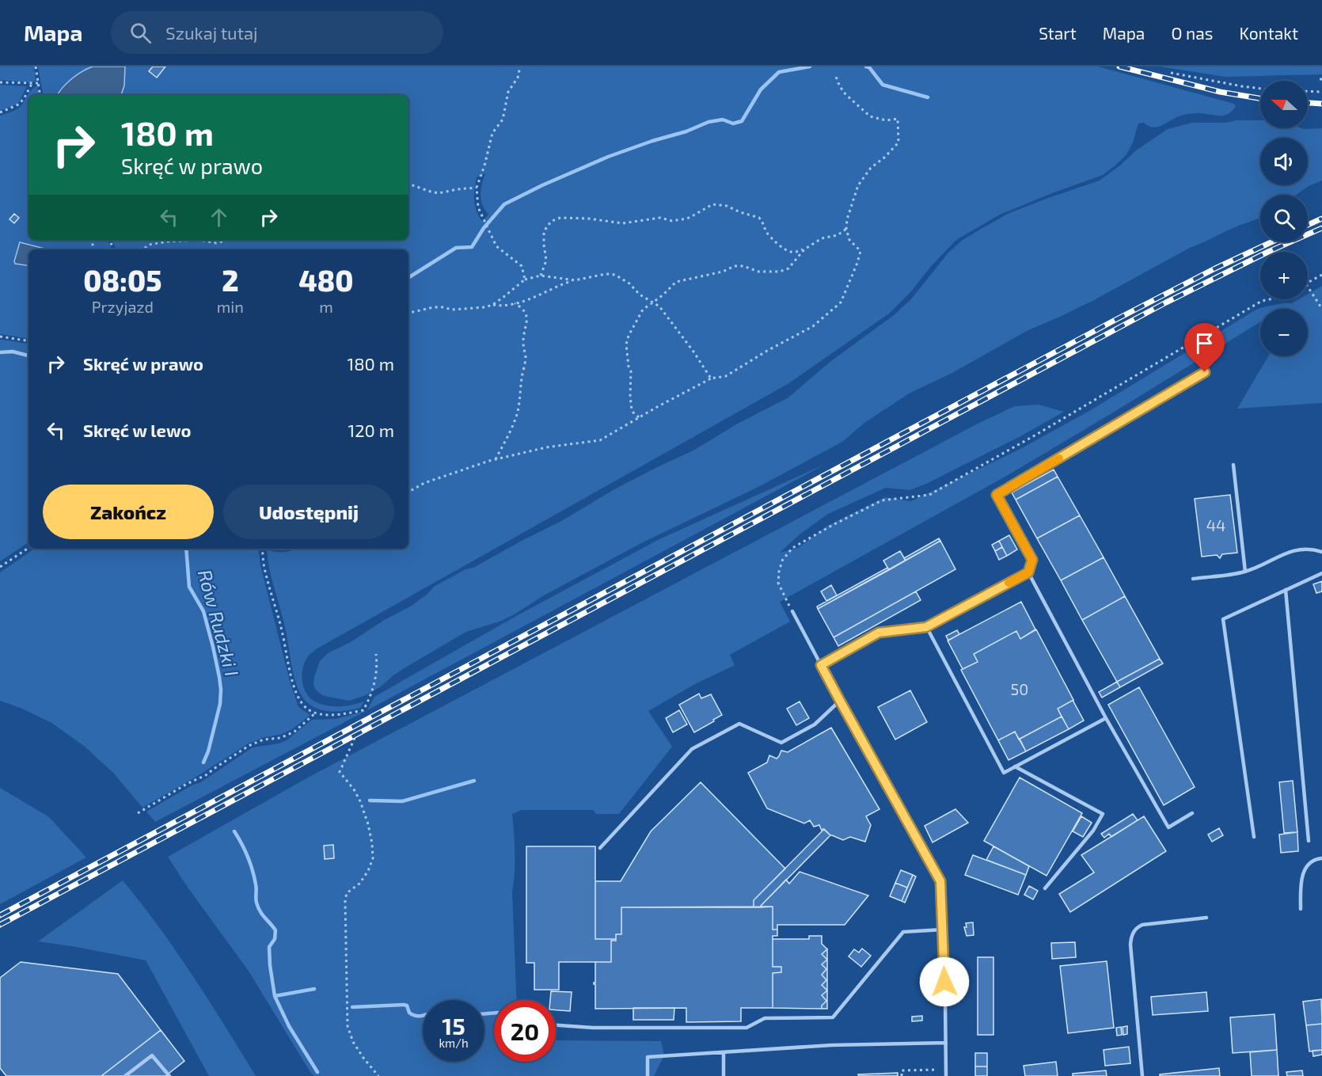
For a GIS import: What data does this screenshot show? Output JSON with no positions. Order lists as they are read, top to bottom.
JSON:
{
  "water": ["Rów Rudzki I"],
  "house_numbers": ["44", "50"],
  "north": "left",
  "page": {
    "header": "Mapa",
    "search": "Szukaj tutaj",
    "nav": [
      "Start",
      "Mapa",
      "O nas",
      "Kontakt"
    ],
    "map_buttons": ["+", "−"],
    "turn": ["180 m", "Skręć w prawo"],
    "eta": [
      "08:05",
      "Przyjazd",
      "2",
      "min",
      "480",
      "m"
    ],
    "list": [
      {
        "name": "Skręć w prawo",
        "value": "180 m"
      },
      {
        "name": "Skręć w lewo",
        "value": "120 m"
      }
    ],
    "buttons": ["Zakończ", "Udostępnij"],
    "speed": "15 km/h",
    "limit": "20"
  }
}
